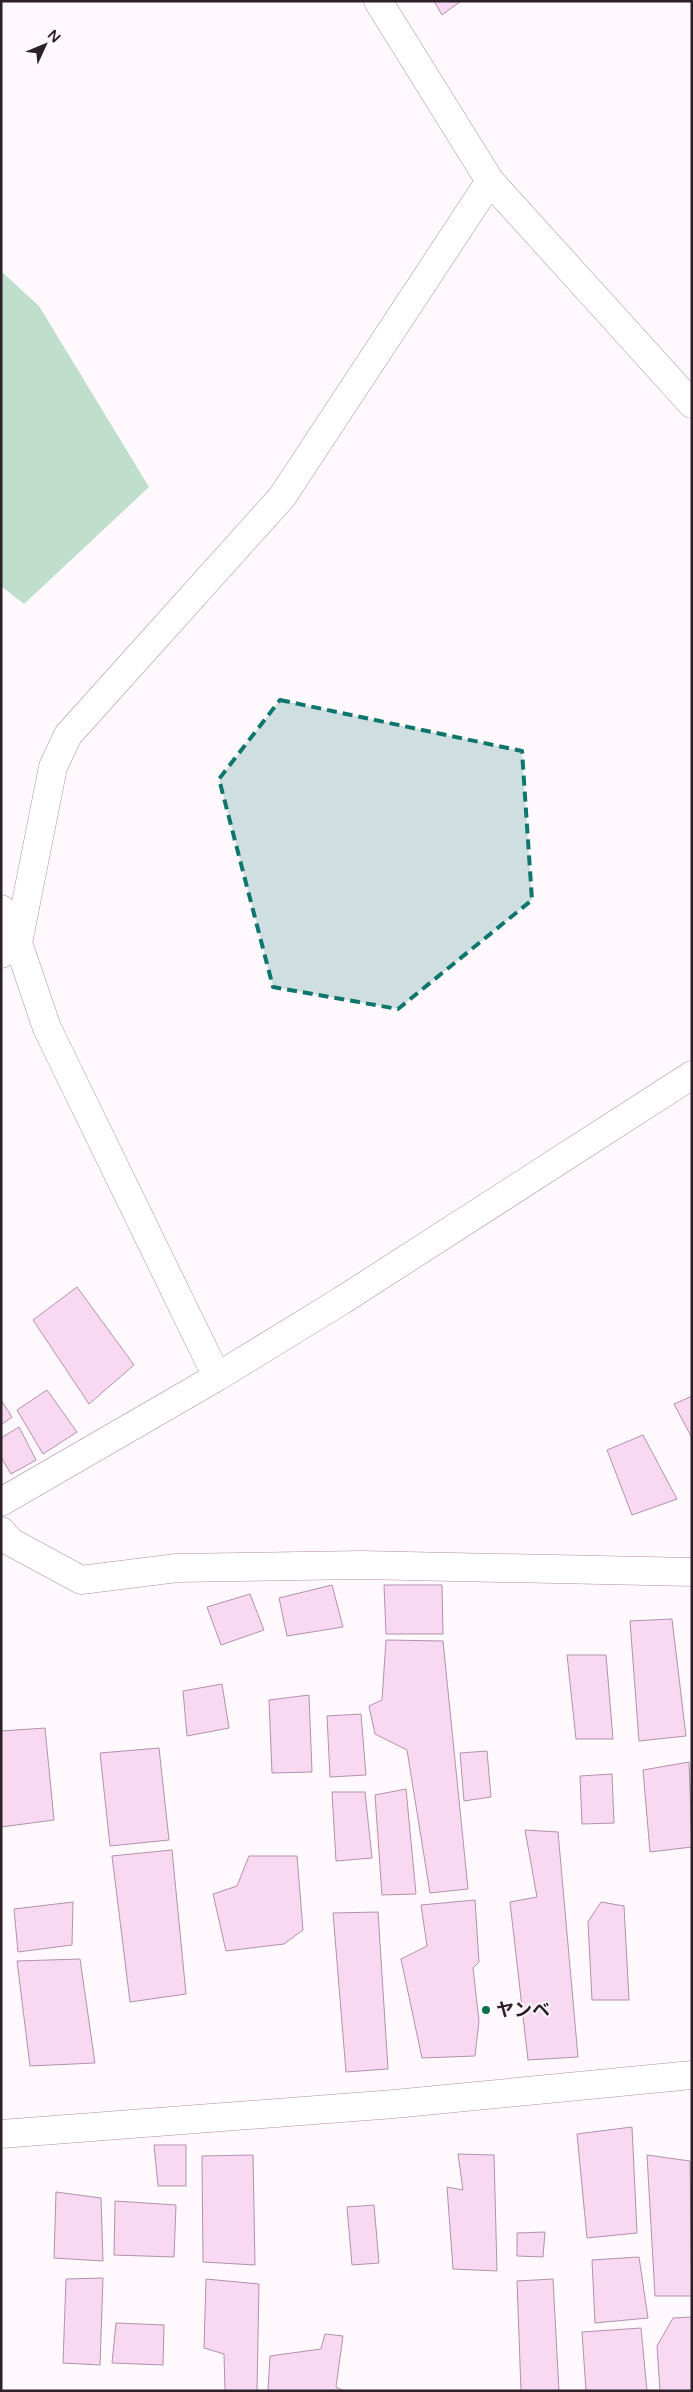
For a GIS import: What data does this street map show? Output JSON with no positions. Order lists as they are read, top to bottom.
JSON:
{
  "places": ["ヤンベ"],
  "north": "top right"
}
